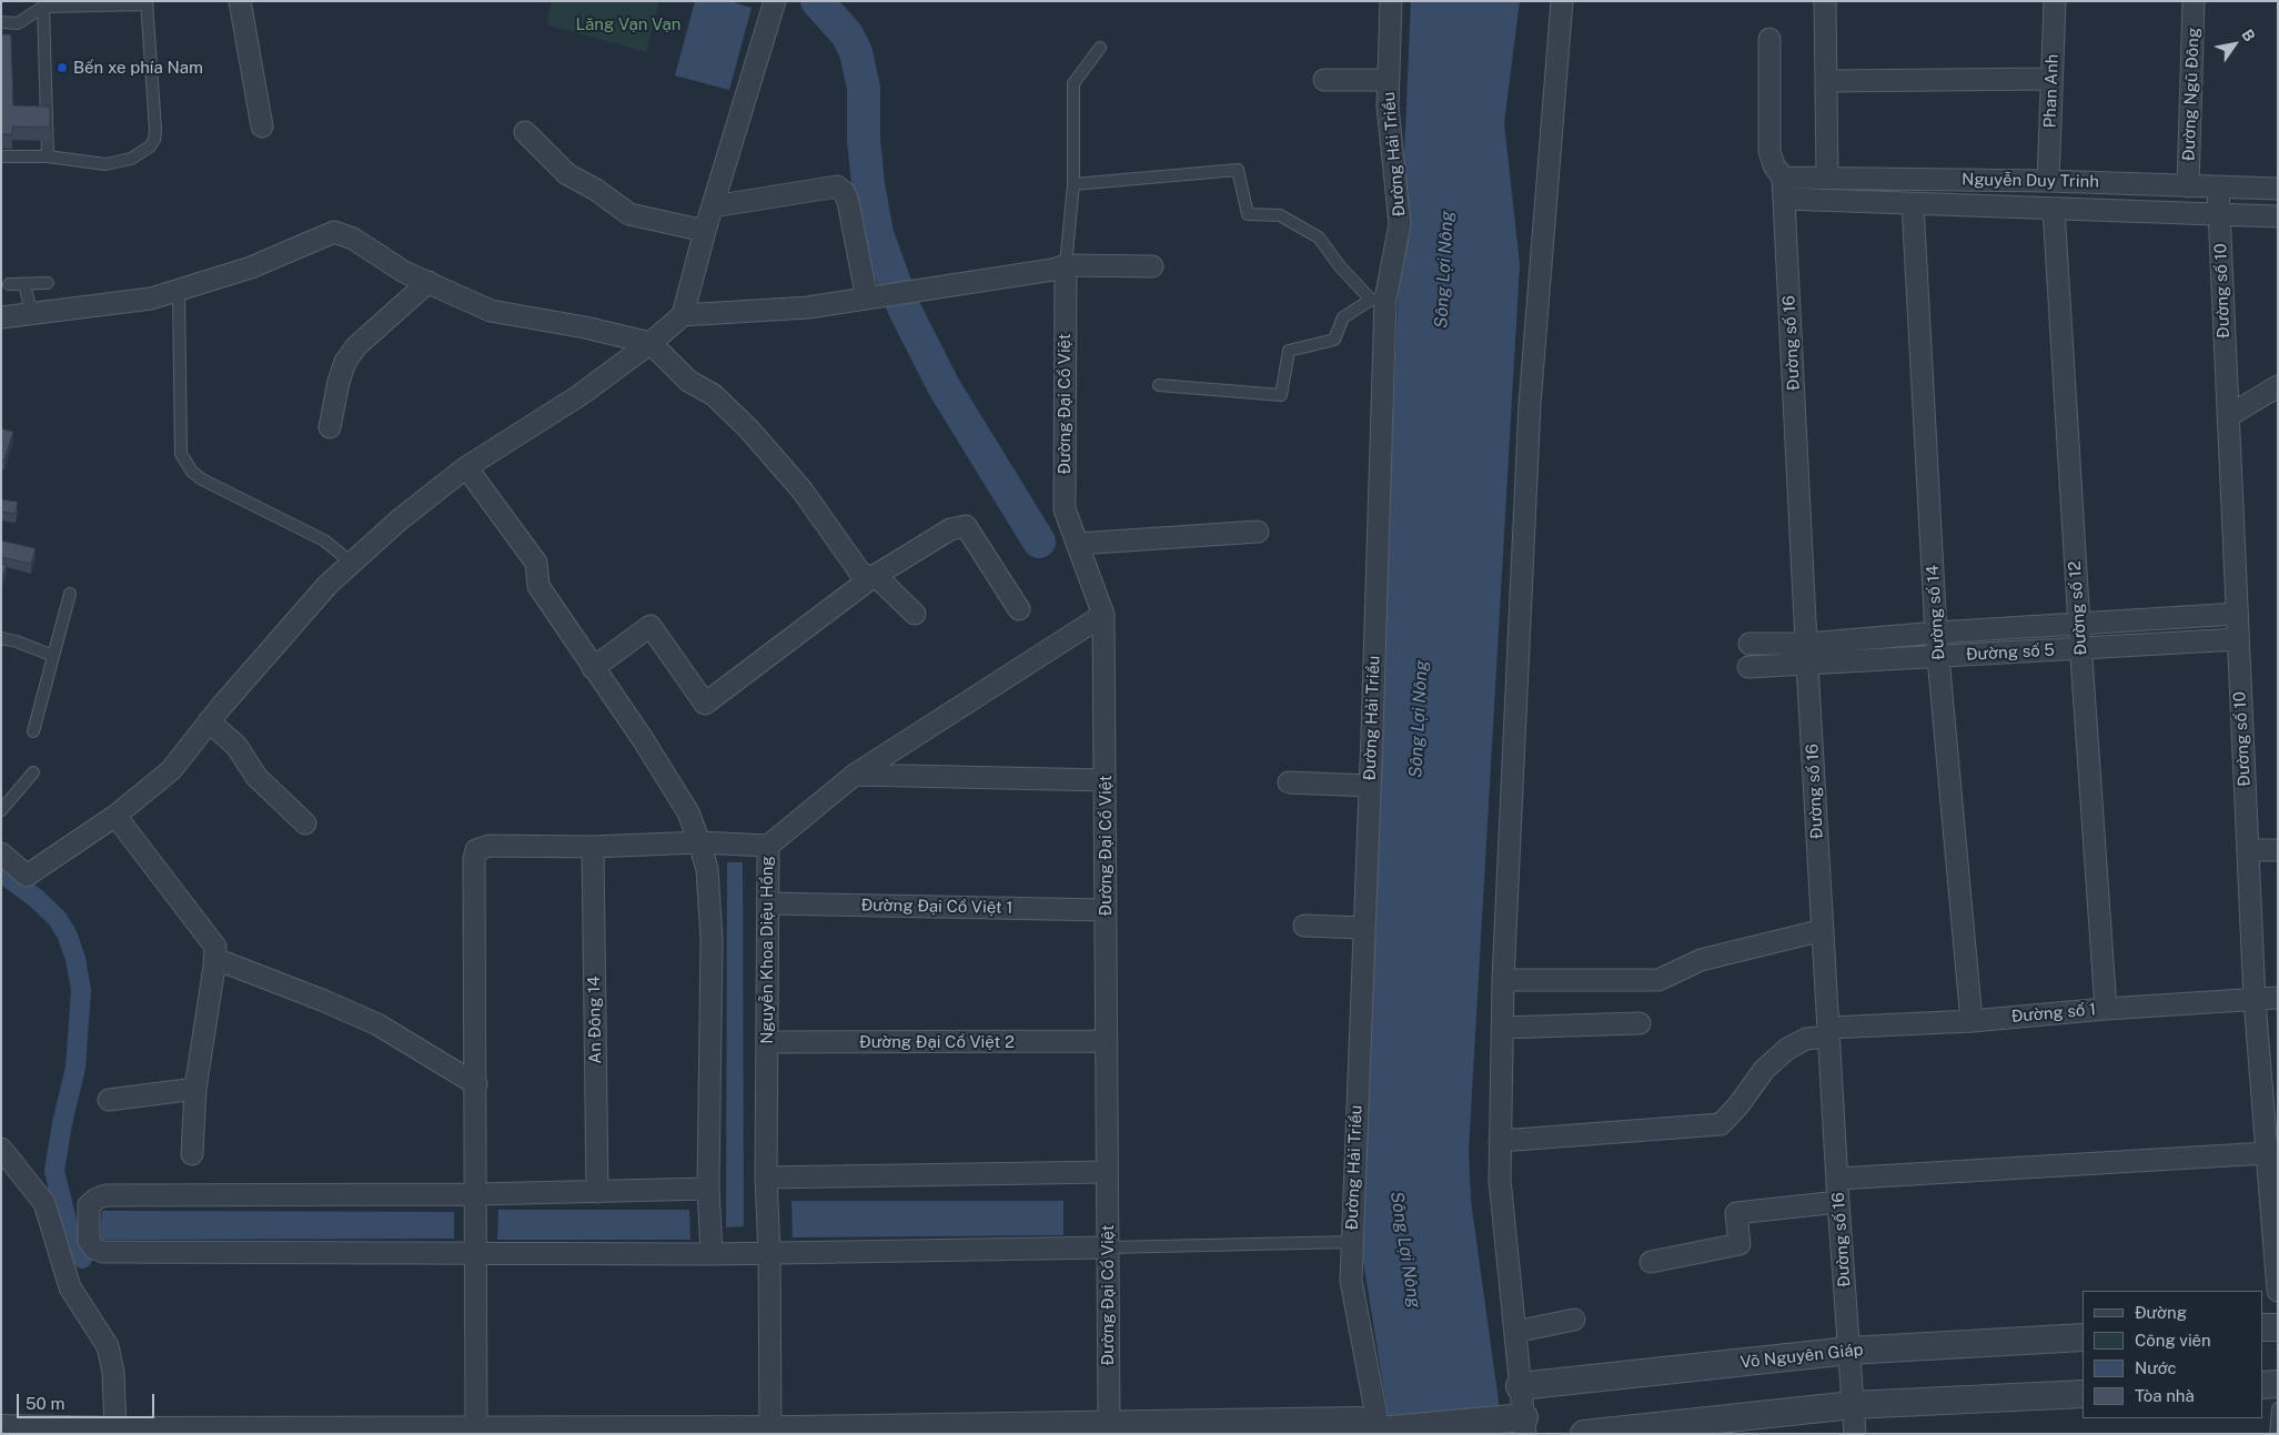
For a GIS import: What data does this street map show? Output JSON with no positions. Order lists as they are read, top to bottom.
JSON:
{
  "streets": {
    "street": [
      "Phan Anh",
      "Đường Ngũ Đông",
      "Đường Hải Triều",
      "Nguyễn Duy Trinh",
      "Đường số 10",
      "Đường số 16",
      "Đường Đại Cồ Việt",
      "Đường số 12",
      "Đường số 14",
      "Đường số 5",
      "Đường Đại Cồ Việt 1",
      "Nguyễn Khoa Diệu Hồng",
      "Đường số 1",
      "An Đông 14",
      "Đường Đại Cồ Việt 2",
      "Võ Nguyên Giáp"
    ]
  },
  "crossings": [
    ["Phan Anh", "Nguyễn Duy Trinh"],
    ["Đường Ngũ Đông", "Nguyễn Duy Trinh"],
    ["Nguyễn Duy Trinh", "Đường số 10"],
    ["Nguyễn Duy Trinh", "Đường số 16"],
    ["Nguyễn Duy Trinh", "Đường số 12"],
    ["Nguyễn Duy Trinh", "Đường số 14"],
    ["Đường số 10", "Đường số 5"],
    ["Đường số 10", "Đường số 1"],
    ["Đường số 16", "Đường số 5"],
    ["Đường số 16", "Đường số 1"],
    ["Đường số 16", "Võ Nguyên Giáp"],
    ["Đường Đại Cồ Việt", "Đường Đại Cồ Việt 1"],
    ["Đường Đại Cồ Việt", "Nguyễn Khoa Diệu Hồng"],
    ["Đường Đại Cồ Việt", "Đường Đại Cồ Việt 2"],
    ["Đường số 12", "Đường số 5"],
    ["Đường số 12", "Đường số 1"],
    ["Đường số 14", "Đường số 5"],
    ["Đường số 14", "Đường số 1"],
    ["Đường Đại Cồ Việt 1", "Nguyễn Khoa Diệu Hồng"],
    ["Nguyễn Khoa Diệu Hồng", "Đường Đại Cồ Việt 2"]
  ],
  "water": ["Sông Lợi Nông"],
  "parks": ["Lăng Vạn Vạn"],
  "places": ["Bến xe phía Nam"],
  "legend": [
    "Đường",
    "Công viên",
    "Nước",
    "Tòa nhà"
  ],
  "scale_bar": "50 m",
  "north": "top right"
}
